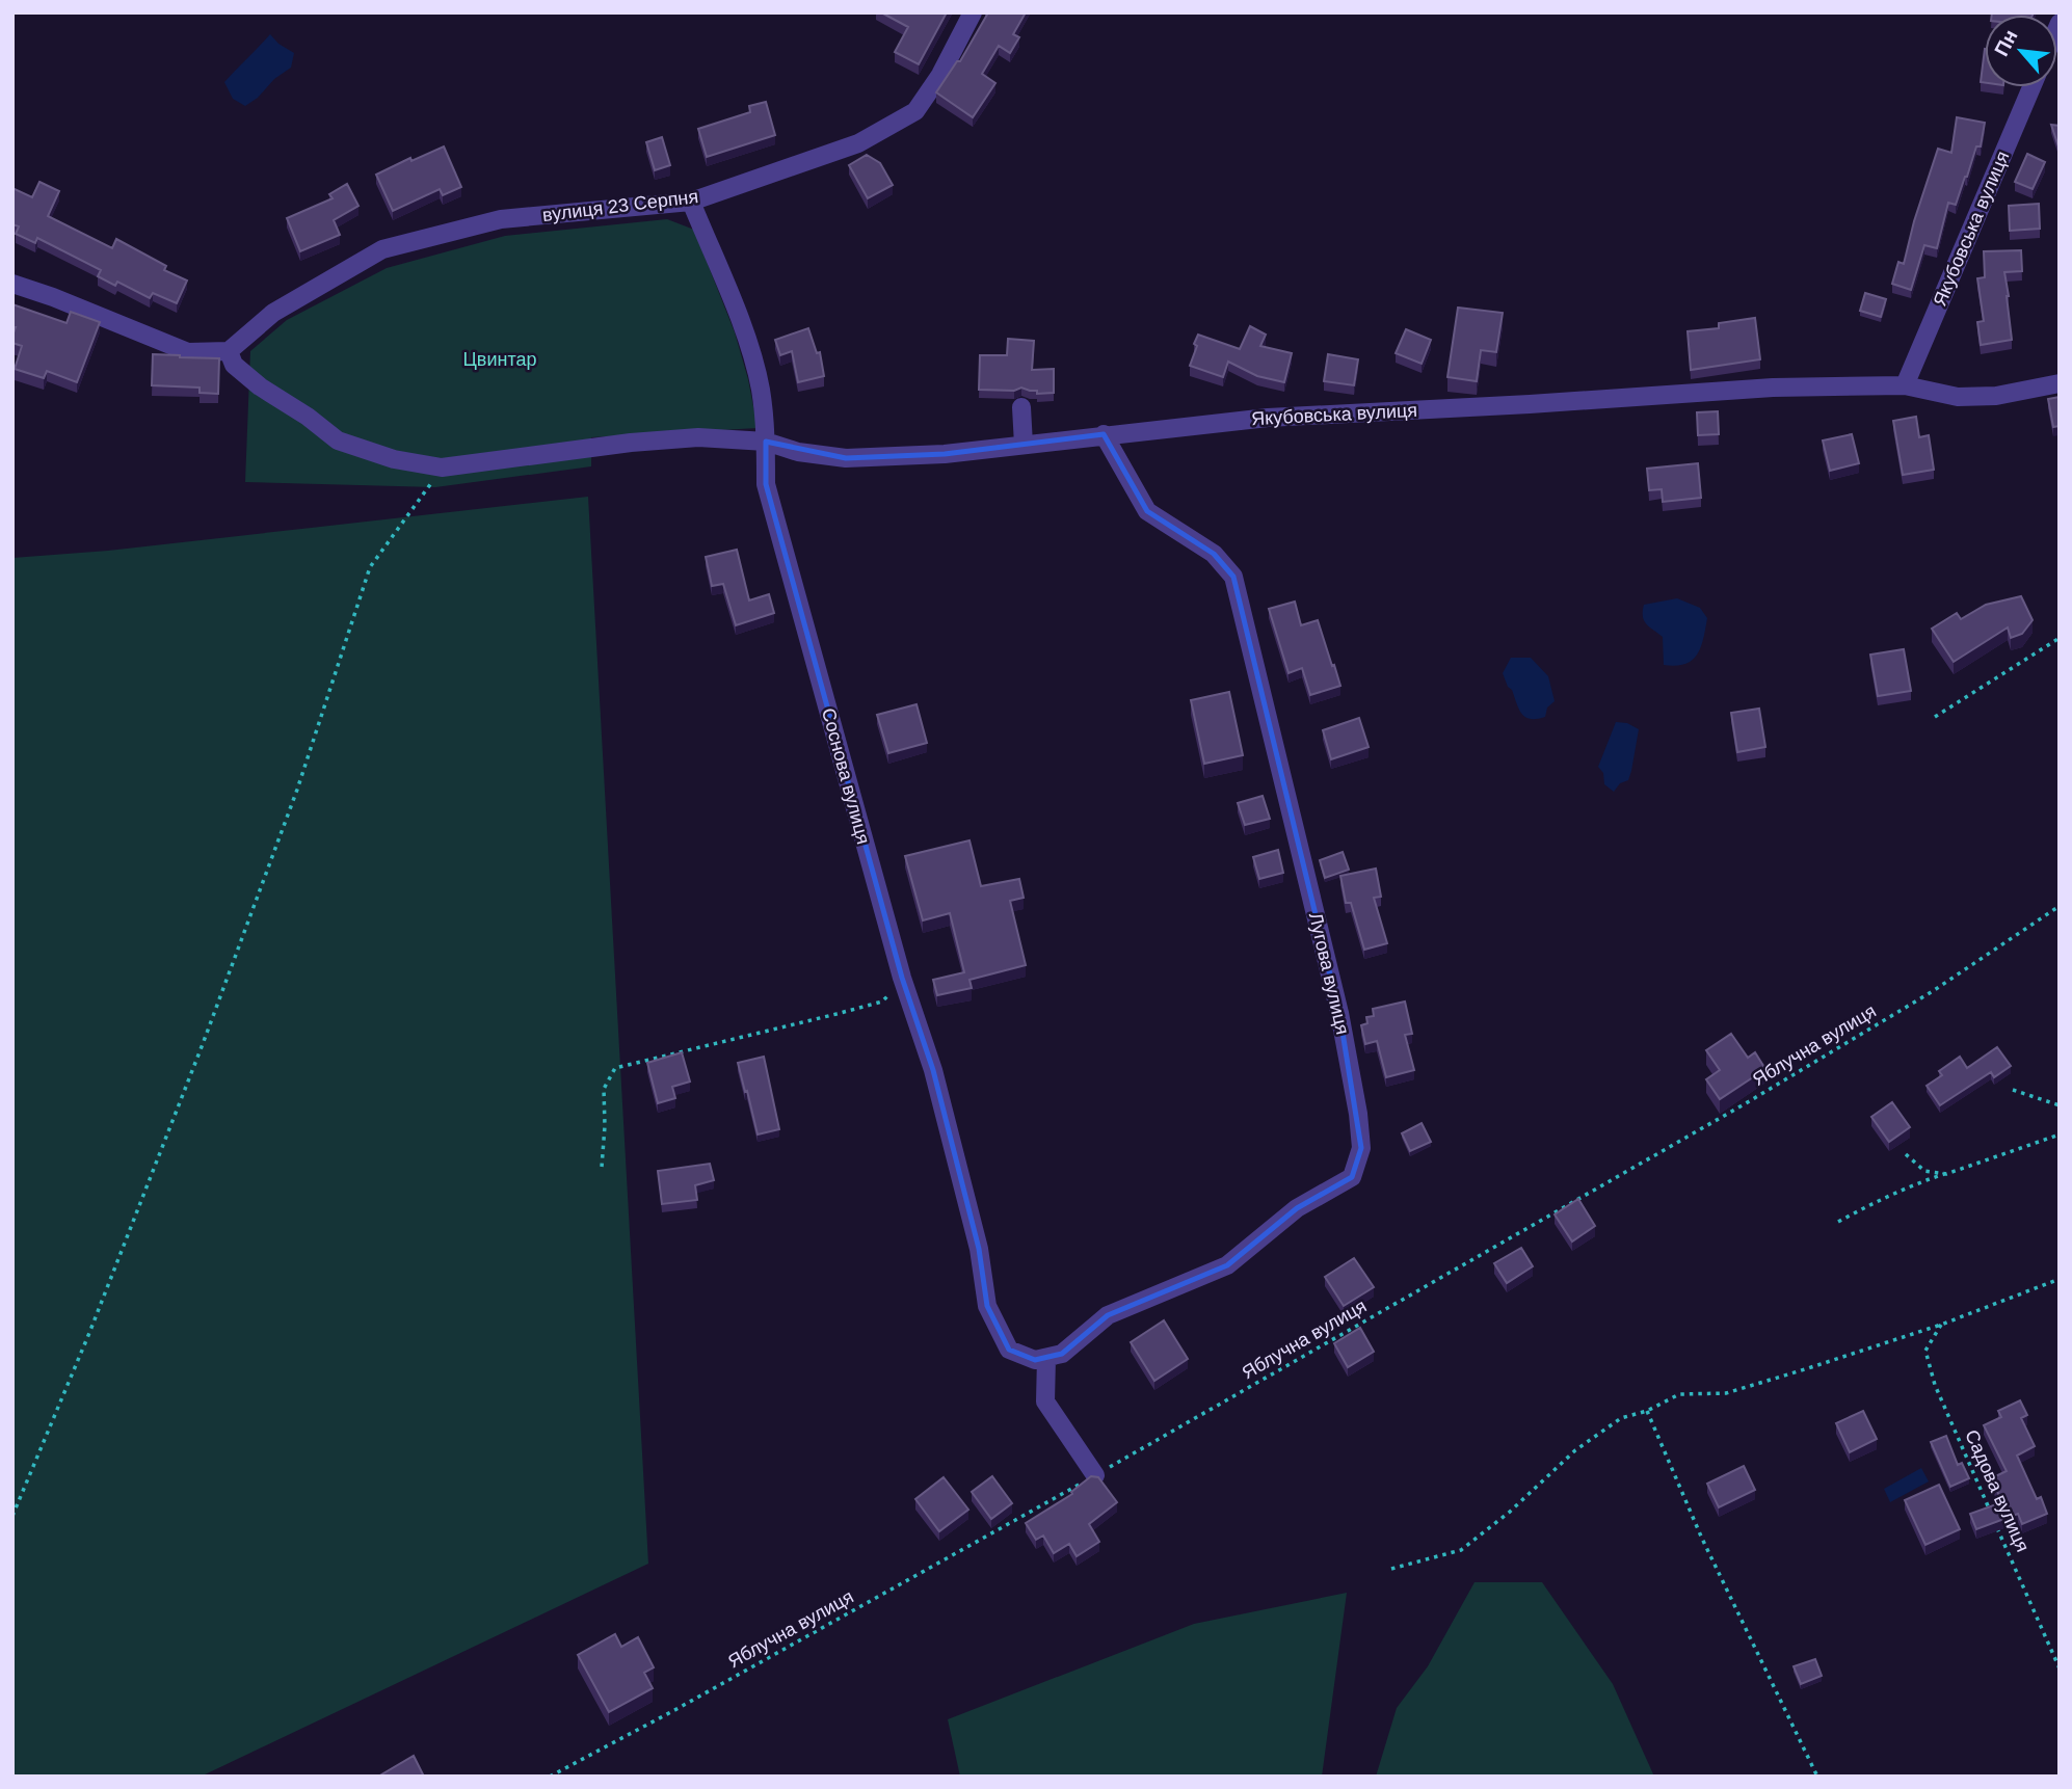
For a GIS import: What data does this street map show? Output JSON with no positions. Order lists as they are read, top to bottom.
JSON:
{
  "streets": {
    "street": [
      "вулиця 23 Серпня",
      "Якубовська вулиця",
      "Соснова вулиця",
      "Лугова вулиця"
    ],
    "path": ["Яблучна вулиця", "Садова вулиця"]
  },
  "crossings": [
    ["вулиця 23 Серпня", "Якубовська вулиця"],
    ["вулиця 23 Серпня", "Соснова вулиця"],
    ["Якубовська вулиця", "Соснова вулиця"],
    ["Якубовська вулиця", "Лугова вулиця"],
    ["Соснова вулиця", "Лугова вулиця"]
  ],
  "parks": ["Цвинтар"],
  "north": "top left"
}
